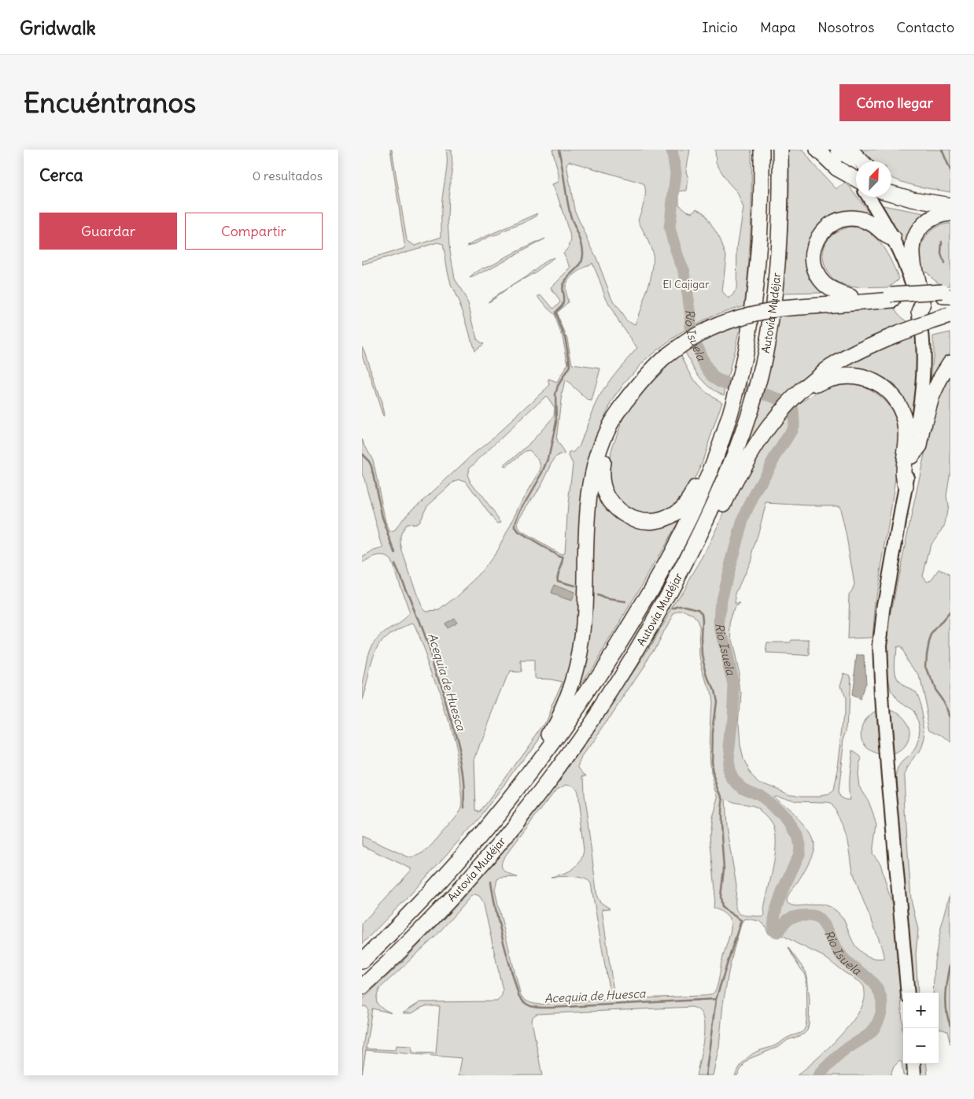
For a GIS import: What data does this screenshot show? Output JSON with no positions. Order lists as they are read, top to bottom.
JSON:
{
  "streets": {
    "highway": ["Autovía Mudéjar"]
  },
  "water": ["Río Isuela", "Acequia de Huesca"],
  "parks": ["El Cajigar"],
  "north": "top right",
  "page": {
    "header": "Gridwalk",
    "nav": [
      "Inicio",
      "Mapa",
      "Nosotros",
      "Contacto"
    ],
    "buttons": [
      "Cómo llegar",
      ["Guardar", "Compartir"]
    ],
    "title": "Encuéntranos",
    "heading": ["Cerca", "0 resultados"],
    "map_buttons": ["+", "−"]
  }
}
